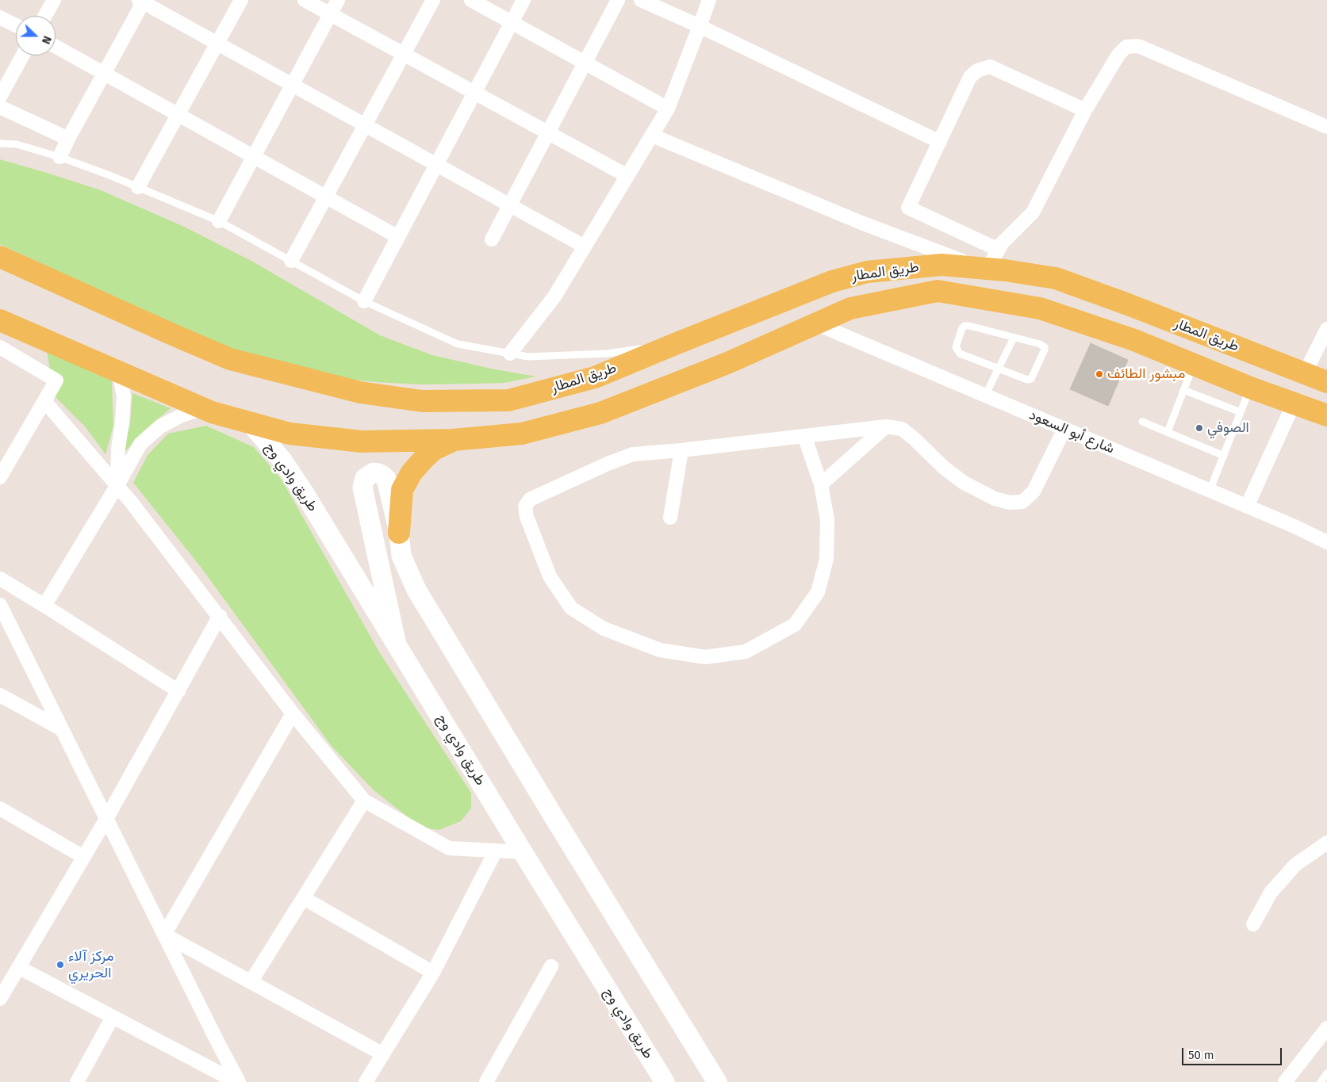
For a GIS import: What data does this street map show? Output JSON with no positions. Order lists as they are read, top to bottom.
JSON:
{
  "streets": {
    "main road": ["طريق المطار", "طريق وادي وج"],
    "street": ["شارع أبو السعود"]
  },
  "crossings": [
    ["طريق المطار", "شارع أبو السعود"],
    ["طريق المطار", "طريق وادي وج"]
  ],
  "places": ["مبشور الطائف", "الصوفي", "مركز آلاء الحريري"],
  "scale_bar": "50 m",
  "north": "right"
}
